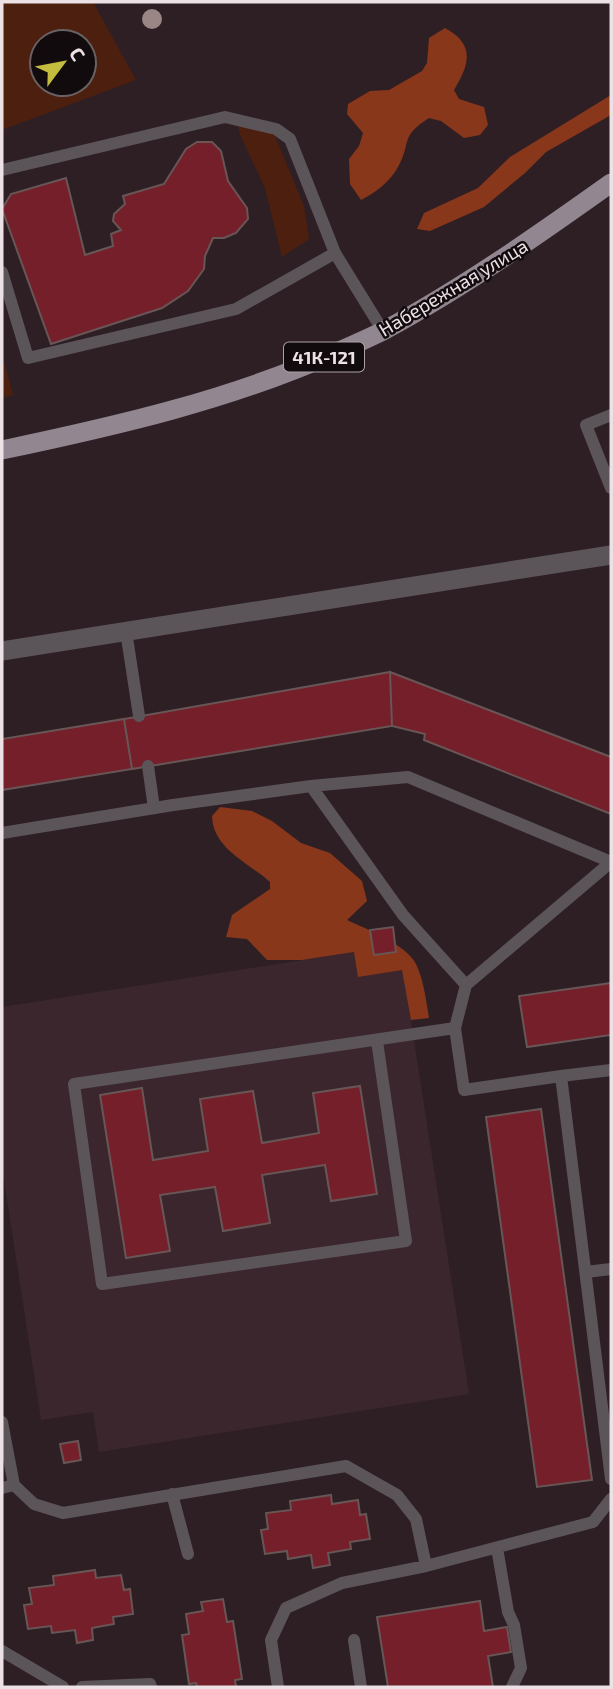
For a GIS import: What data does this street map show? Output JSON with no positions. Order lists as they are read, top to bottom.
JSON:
{
  "streets": {
    "main road": ["Набережная улица", "41К-121"]
  },
  "north": "top right"
}
